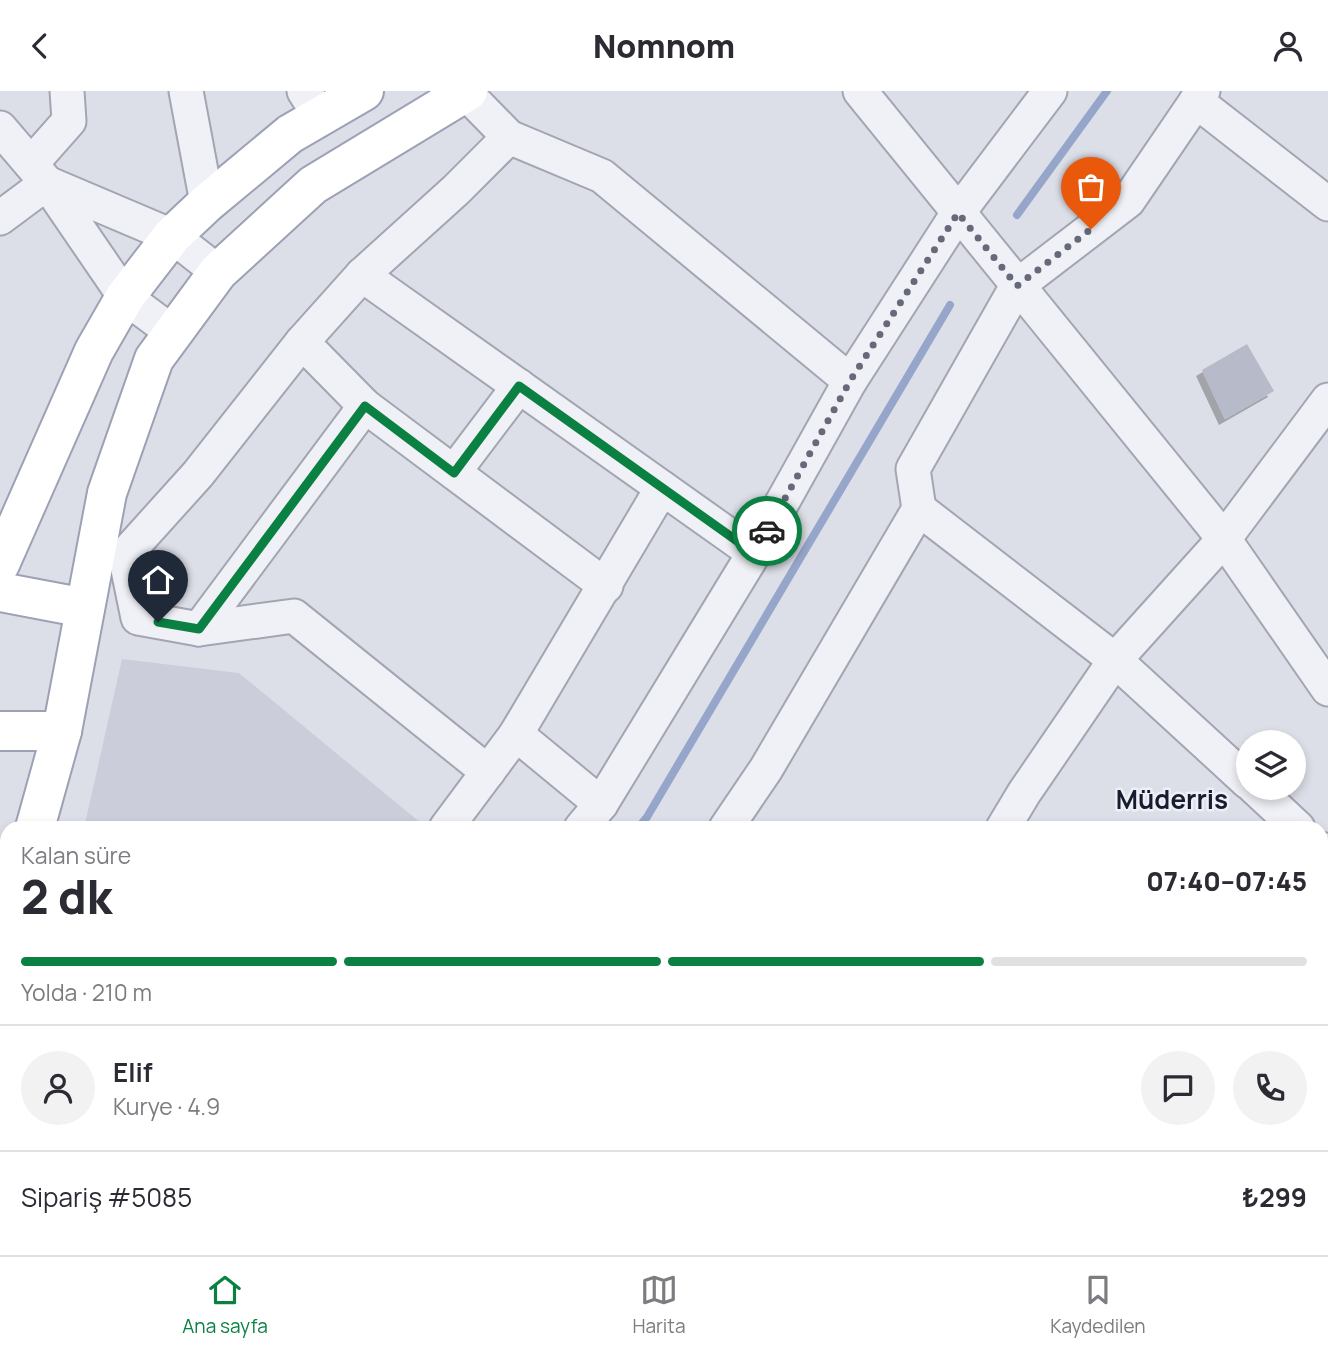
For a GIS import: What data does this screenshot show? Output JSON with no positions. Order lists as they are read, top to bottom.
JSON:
{
  "districts": ["Müderris"],
  "page": {
    "header": "Nomnom",
    "heading": ["2 dk", "Kalan süre", "07:40–07:45"],
    "panel": [
      "Elif",
      "Kurye · 4.9",
      "Sipariş #5085",
      "₺299"
    ],
    "bar": "Yolda · 210 m",
    "tabs": ["Ana sayfa", "Harita", "Kaydedilen"]
  }
}
